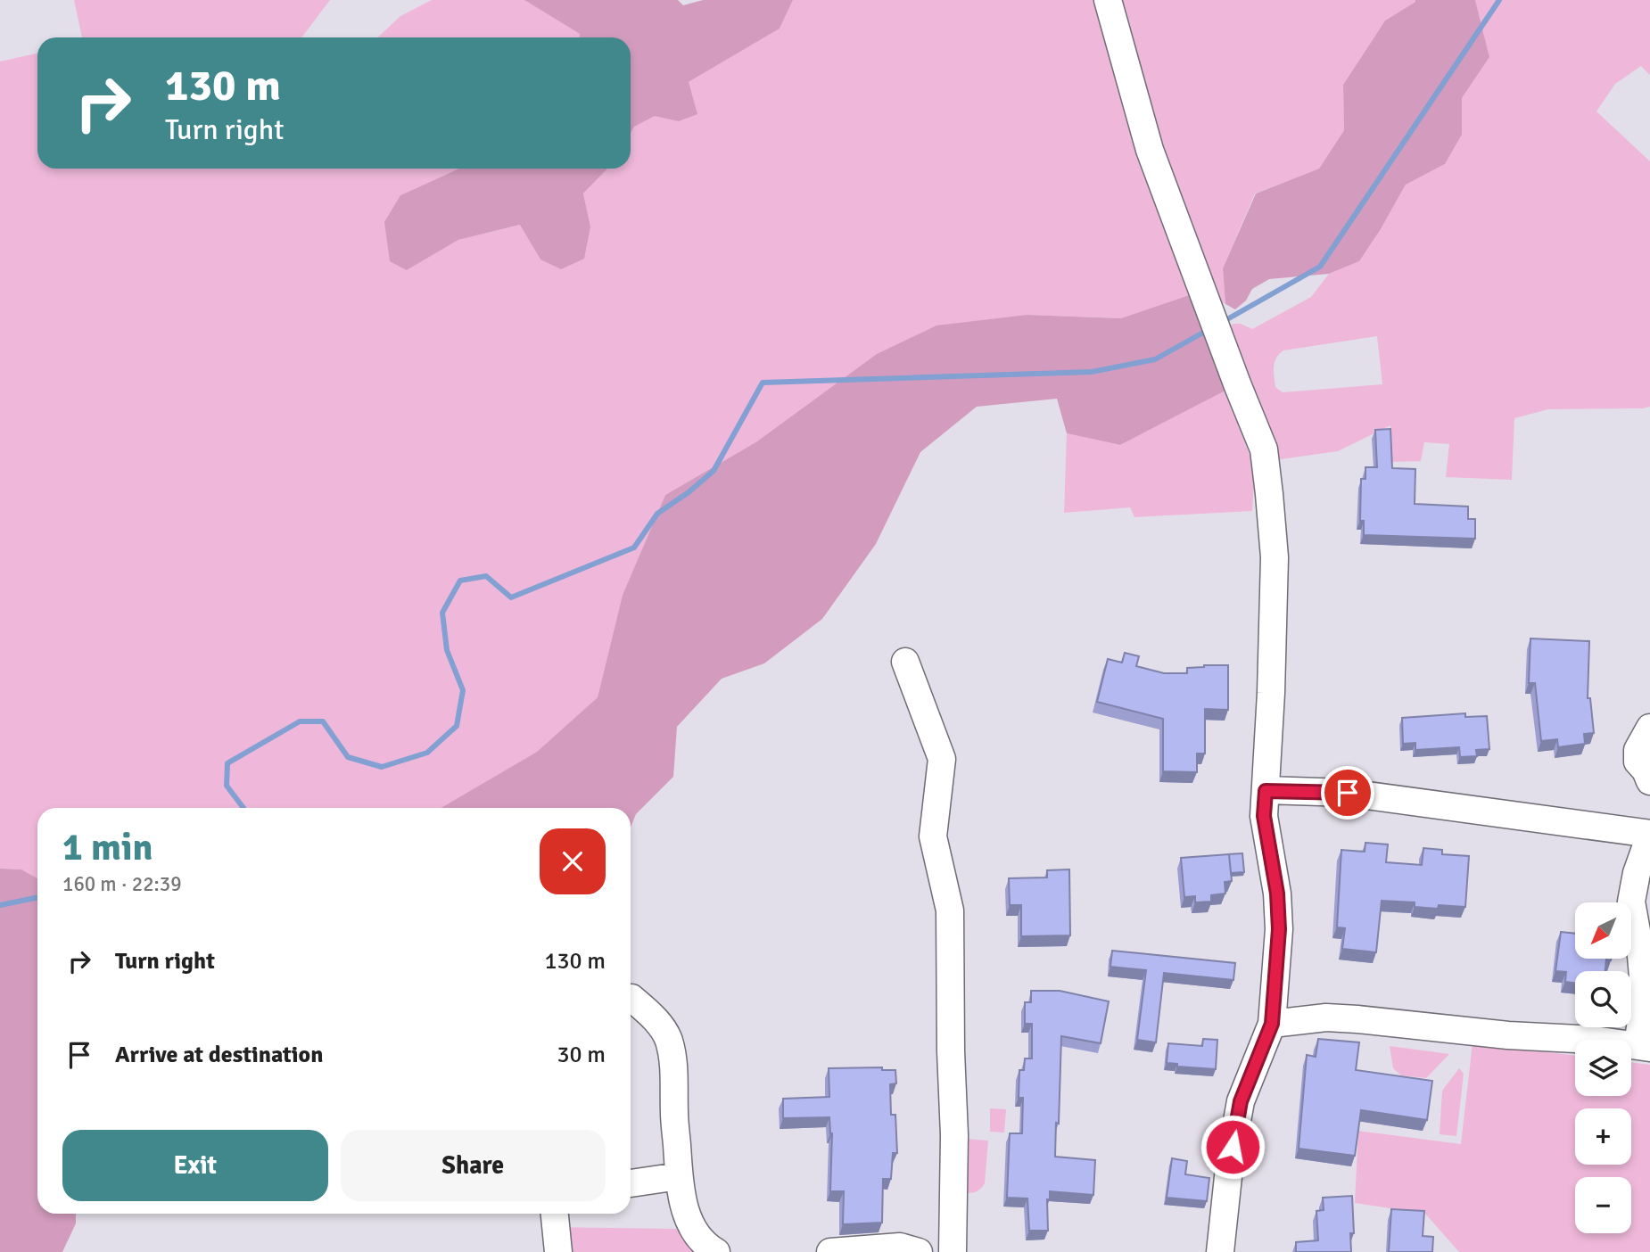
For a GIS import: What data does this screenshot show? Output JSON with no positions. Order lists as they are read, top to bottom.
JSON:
{
  "north": "bottom left",
  "page": {
    "turn": ["130 m", "Turn right"],
    "heading": ["1 min", "160 m · 22:39"],
    "map_buttons": ["+", "−"],
    "list": [
      {
        "name": "Turn right",
        "value": "130 m"
      },
      {
        "name": "Arrive at destination",
        "value": "30 m"
      }
    ],
    "buttons": ["Exit", "Share"]
  }
}
